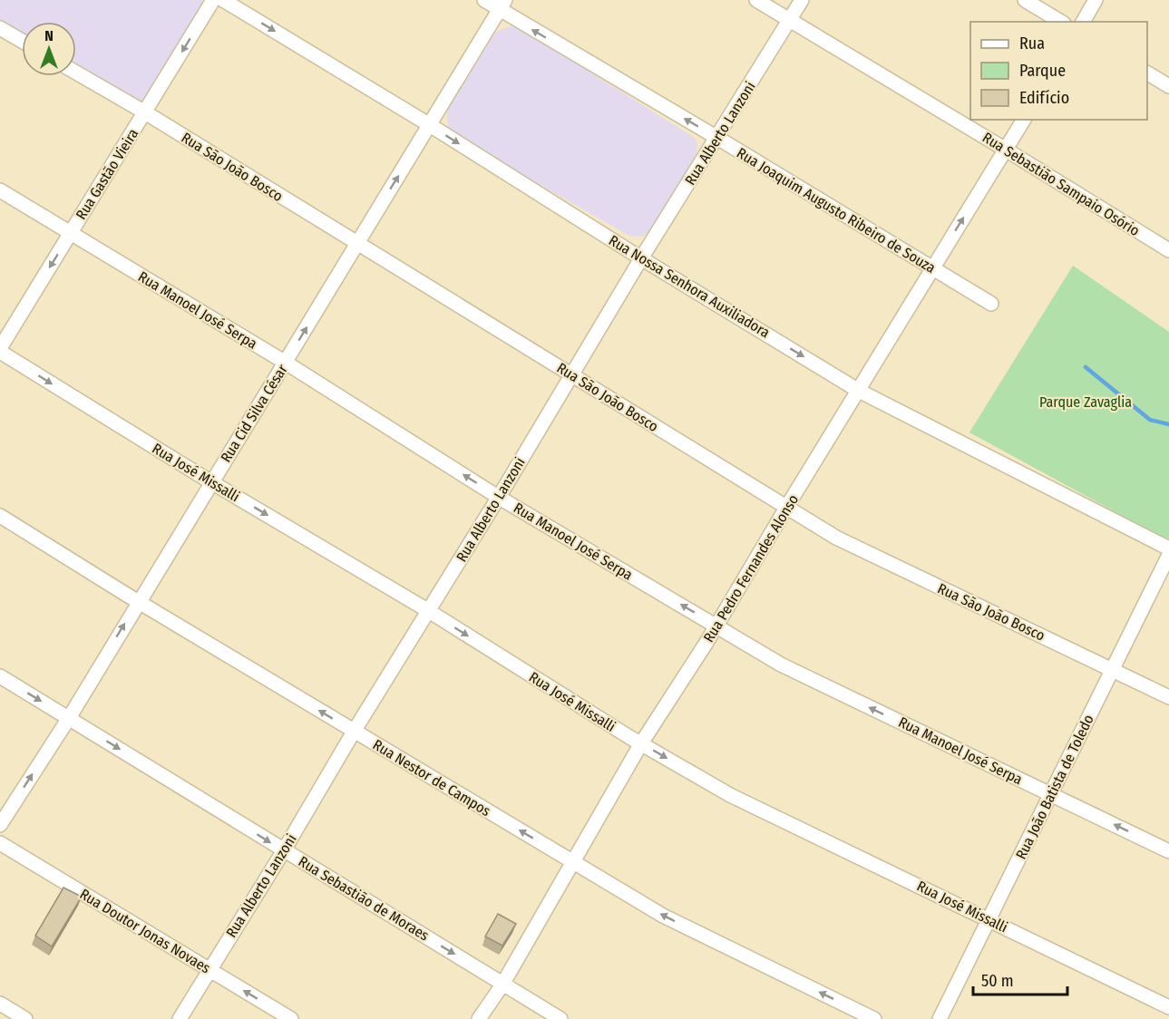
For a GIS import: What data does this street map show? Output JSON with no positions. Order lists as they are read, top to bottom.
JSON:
{
  "streets": {
    "street": [
      "Rua Alberto Lanzoni",
      "Rua São João Bosco",
      "Rua Gastão Vieira",
      "Rua Sebastião Sampaio Osório",
      "Rua Joaquim Augusto Ribeiro de Souza",
      "Rua Nossa Senhora Auxiliadora",
      "Rua Manoel José Serpa",
      "Rua Cid Silva César",
      "Rua José Missalli",
      "Rua Pedro Fernandes Alonso",
      "Rua Nestor de Campos",
      "Rua João Batista de Toledo",
      "Rua Sebastião de Moraes",
      "Rua Doutor Jonas Novaes"
    ]
  },
  "crossings": [
    ["Rua Alberto Lanzoni", "Rua São João Bosco"],
    ["Rua Alberto Lanzoni", "Rua Sebastião Sampaio Osório"],
    ["Rua Alberto Lanzoni", "Rua Joaquim Augusto Ribeiro de Souza"],
    ["Rua Alberto Lanzoni", "Rua Nossa Senhora Auxiliadora"],
    ["Rua Alberto Lanzoni", "Rua Manoel José Serpa"],
    ["Rua Alberto Lanzoni", "Rua José Missalli"],
    ["Rua Alberto Lanzoni", "Rua Nestor de Campos"],
    ["Rua Alberto Lanzoni", "Rua Sebastião de Moraes"],
    ["Rua Alberto Lanzoni", "Rua Doutor Jonas Novaes"],
    ["Rua São João Bosco", "Rua Gastão Vieira"],
    ["Rua São João Bosco", "Rua Cid Silva César"],
    ["Rua São João Bosco", "Rua Pedro Fernandes Alonso"],
    ["Rua São João Bosco", "Rua João Batista de Toledo"],
    ["Rua Gastão Vieira", "Rua Manoel José Serpa"],
    ["Rua Gastão Vieira", "Rua José Missalli"],
    ["Rua Sebastião Sampaio Osório", "Rua Pedro Fernandes Alonso"],
    ["Rua Joaquim Augusto Ribeiro de Souza", "Rua Cid Silva César"],
    ["Rua Joaquim Augusto Ribeiro de Souza", "Rua Pedro Fernandes Alonso"],
    ["Rua Nossa Senhora Auxiliadora", "Rua Cid Silva César"],
    ["Rua Nossa Senhora Auxiliadora", "Rua Pedro Fernandes Alonso"],
    ["Rua Manoel José Serpa", "Rua Cid Silva César"],
    ["Rua Manoel José Serpa", "Rua Pedro Fernandes Alonso"],
    ["Rua Manoel José Serpa", "Rua João Batista de Toledo"],
    ["Rua Cid Silva César", "Rua José Missalli"],
    ["Rua Cid Silva César", "Rua Nestor de Campos"],
    ["Rua Cid Silva César", "Rua Sebastião de Moraes"],
    ["Rua José Missalli", "Rua Pedro Fernandes Alonso"],
    ["Rua José Missalli", "Rua João Batista de Toledo"],
    ["Rua Pedro Fernandes Alonso", "Rua Nestor de Campos"],
    ["Rua Pedro Fernandes Alonso", "Rua Sebastião de Moraes"]
  ],
  "one_way": [
    "Rua Gastão Vieira",
    "Rua Joaquim Augusto Ribeiro de Souza",
    "Rua Nossa Senhora Auxiliadora",
    "Rua Manoel José Serpa",
    "Rua Cid Silva César",
    "Rua José Missalli",
    "Rua Nestor de Campos",
    "Rua Sebastião de Moraes"
  ],
  "parks": ["Parque Zavaglia"],
  "legend": ["Rua", "Parque", "Edifício"],
  "scale_bar": "50 m",
  "north": "top"
}
